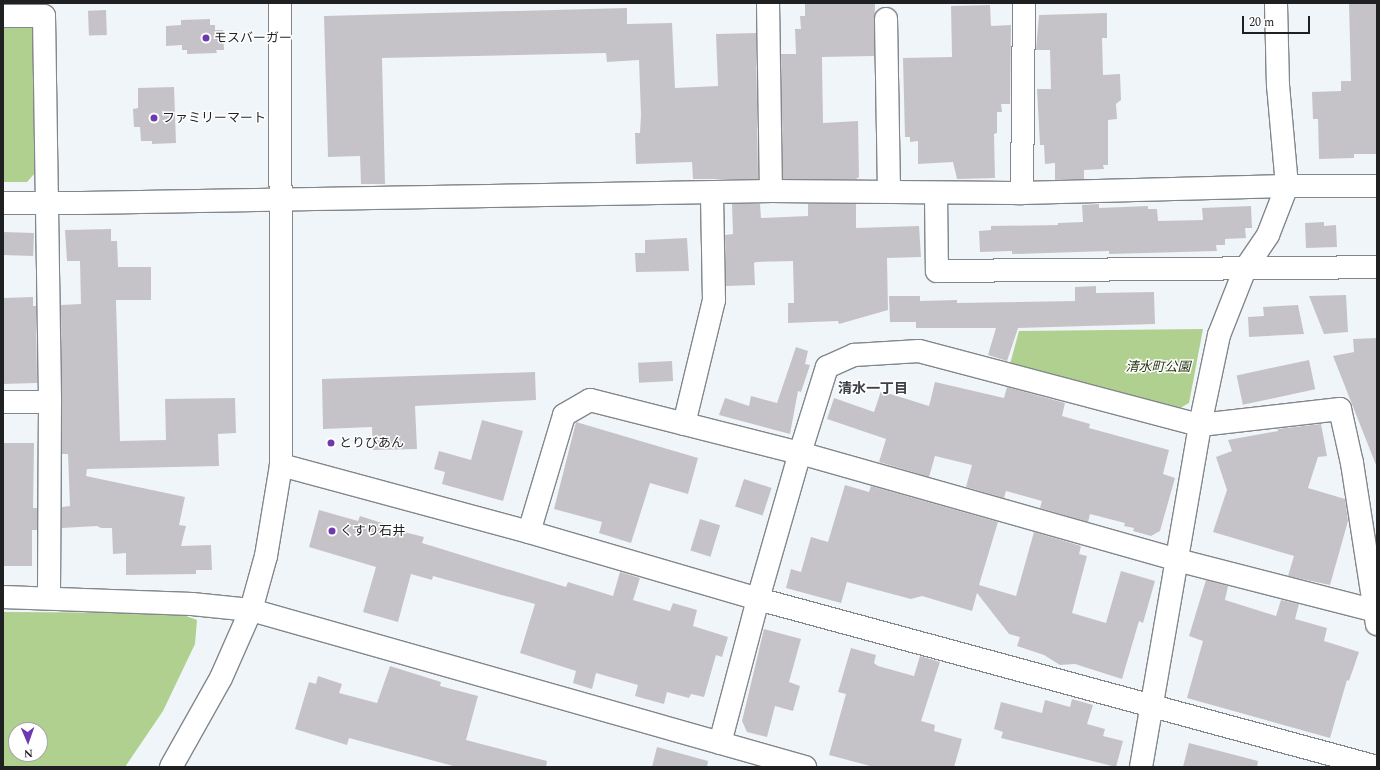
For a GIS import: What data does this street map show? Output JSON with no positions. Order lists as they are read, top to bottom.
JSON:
{
  "districts": ["清水一丁目"],
  "parks": ["清水町公園"],
  "places": [
    "モスバーガー",
    "ファミリーマート",
    "とりびあん",
    "くすり石井"
  ],
  "scale_bar": "20 m",
  "north": "bottom"
}
